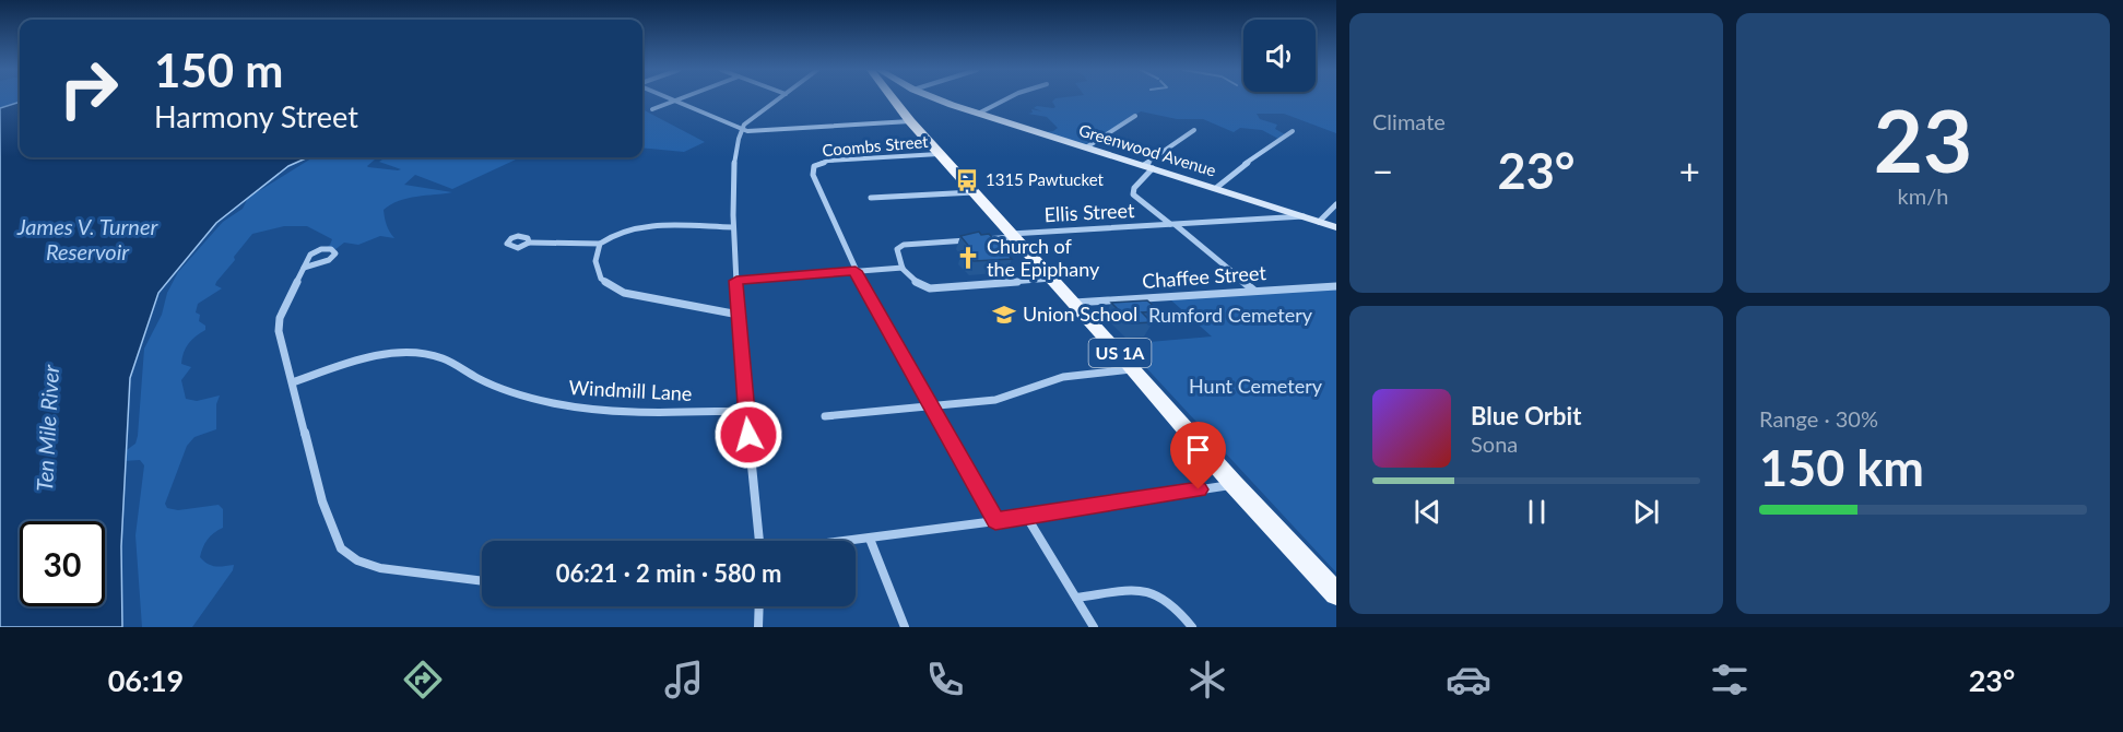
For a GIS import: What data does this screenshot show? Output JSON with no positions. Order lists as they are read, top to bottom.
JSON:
{
  "streets": {
    "main road": ["US 1A"],
    "street": [
      "Coombs Street",
      "Greenwood Avenue",
      "Ellis Street",
      "Chaffee Street",
      "Windmill Lane"
    ]
  },
  "crossings": [
    ["Coombs Street", "US 1A"],
    ["Greenwood Avenue", "Ellis Street"],
    ["Ellis Street", "US 1A"],
    ["Chaffee Street", "US 1A"]
  ],
  "water": ["James V. Turner Reservoir", "Ten Mile River"],
  "parks": ["Rumford Cemetery", "Hunt Cemetery"],
  "places": {
    "bus stop": ["1315 Pawtucket"],
    "church": ["Church of the Epiphany"],
    "school or university": ["Union School"]
  },
  "page": {
    "tile": [
      "Climate",
      ["23", "km/h"],
      ["Range · 30%", "150 km"]
    ],
    "turn": ["150 m", "Harmony Street"],
    "heat": ["−", "23°", "+"],
    "song": ["Blue Orbit", "Sona"],
    "limit": "30",
    "trip": "06:21 · 2 min · 580 m",
    "tabs": ["06:19", "23°"]
  }
}
